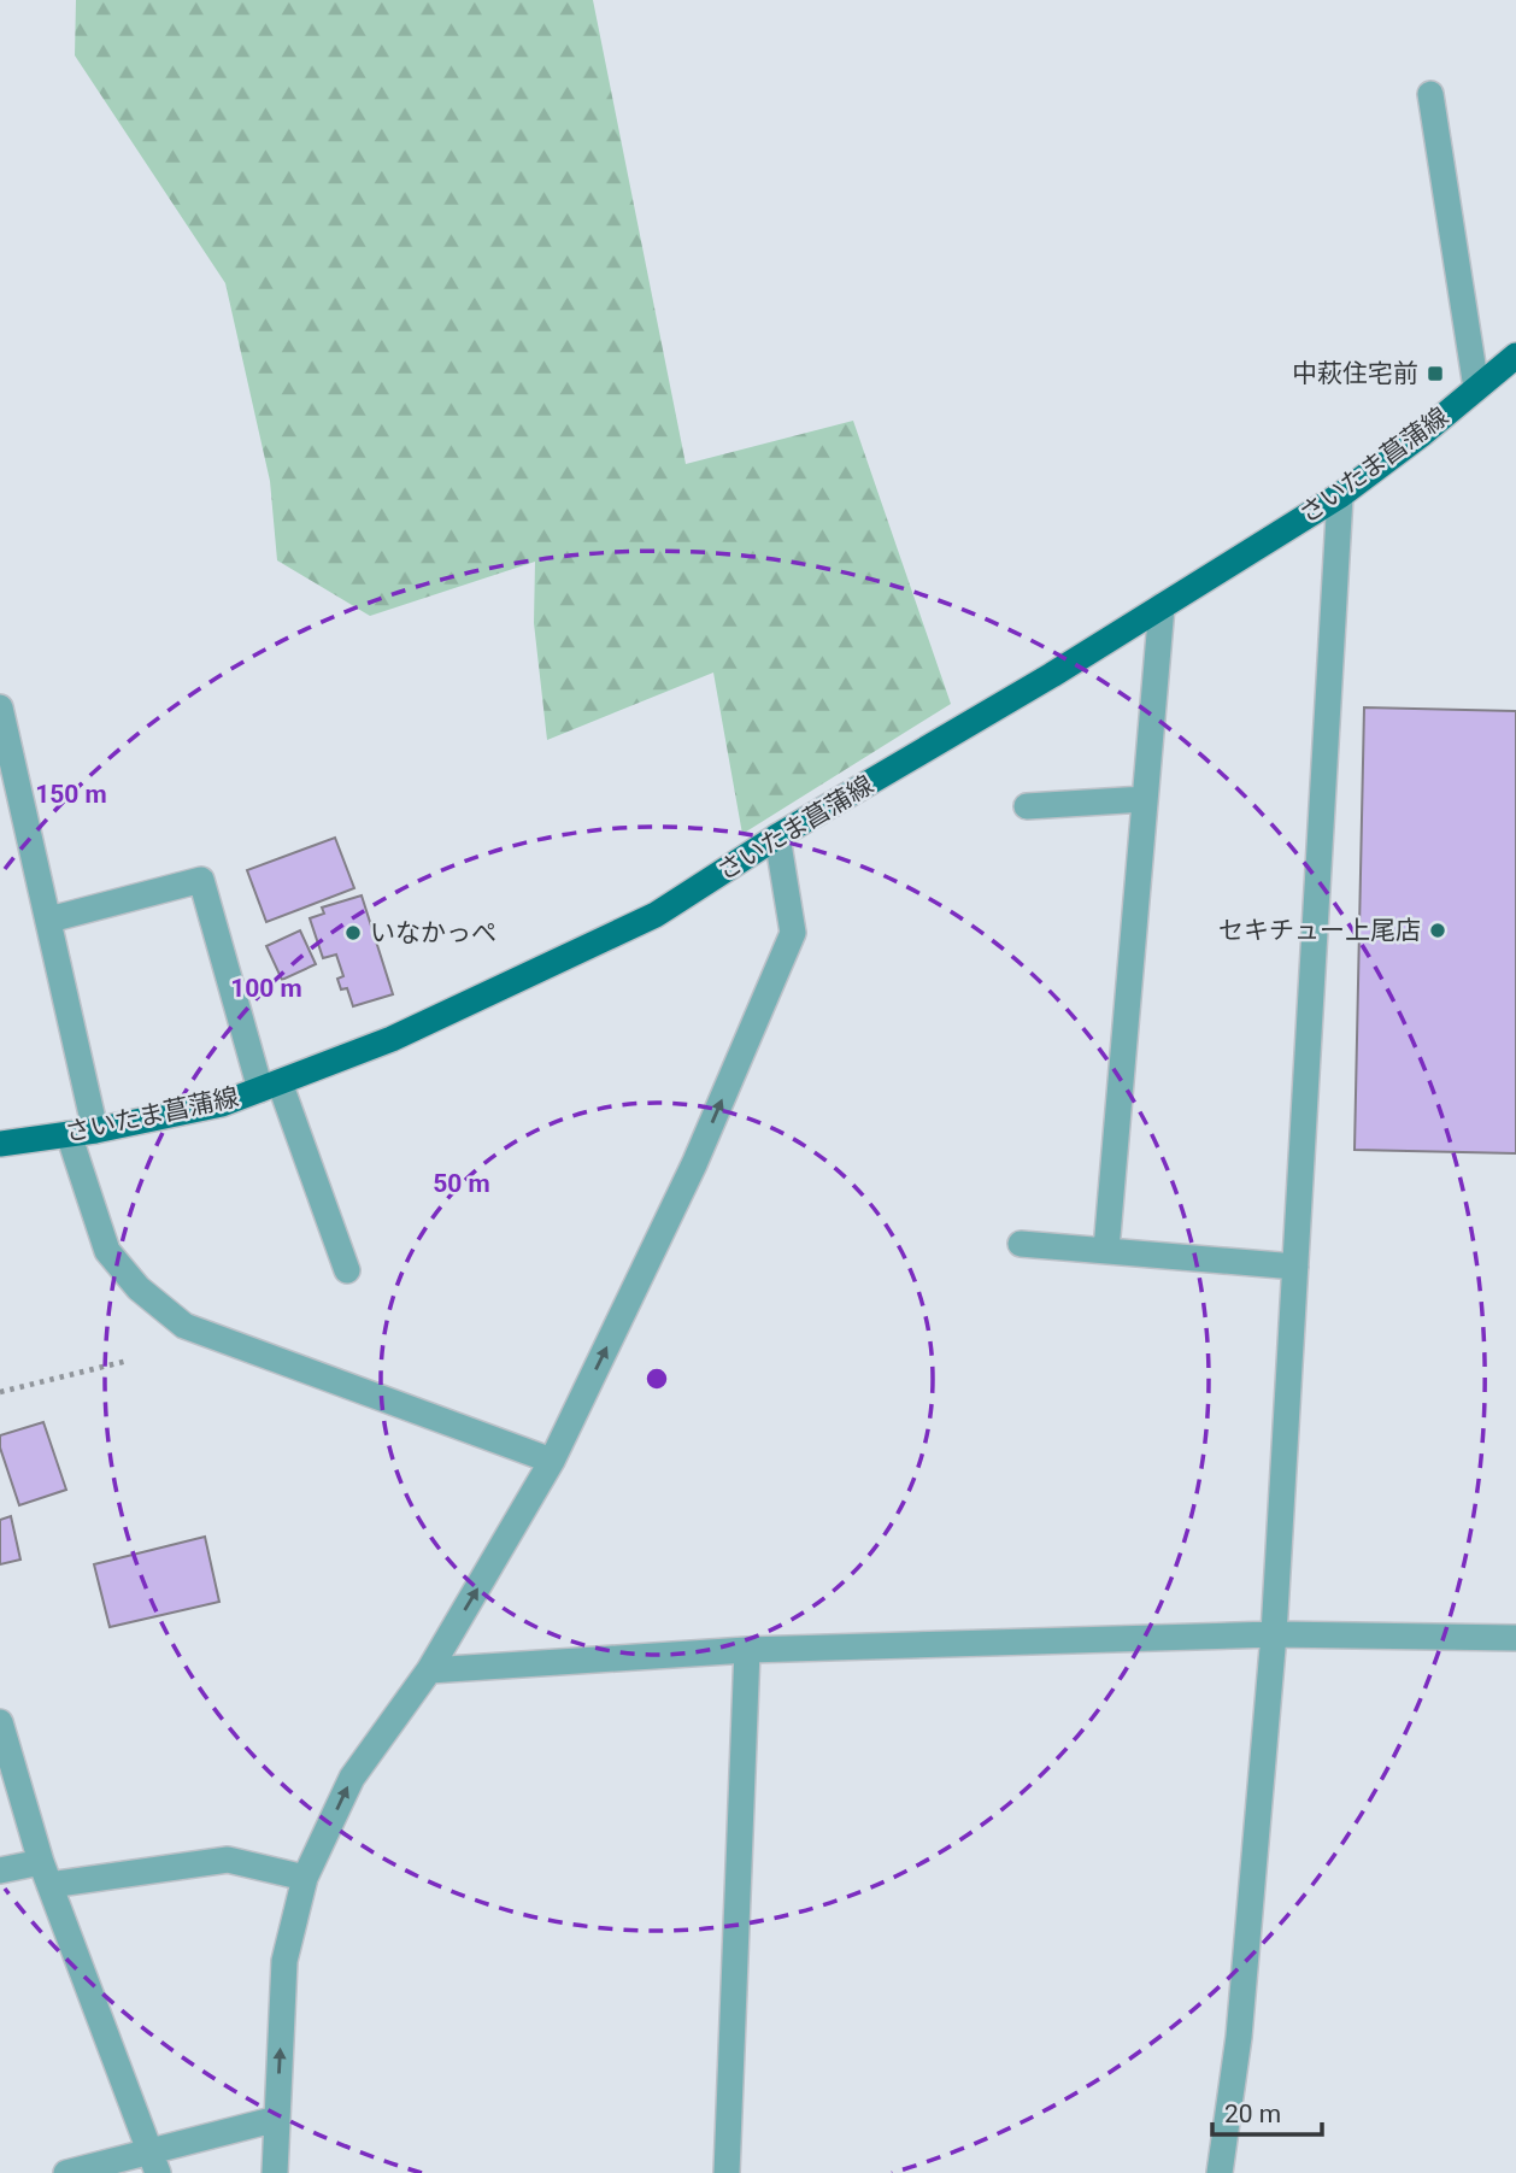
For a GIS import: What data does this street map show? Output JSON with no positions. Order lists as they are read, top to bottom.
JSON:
{
  "streets": {
    "main road": ["さいたま菖蒲線"]
  },
  "places": {
    "transit": ["中萩住宅前"],
    "other": ["セキチュー上尾店", "いなかっぺ"]
  },
  "scale_bar": "20 m",
  "rings": ["150 m", "100 m", "50 m"]
}
